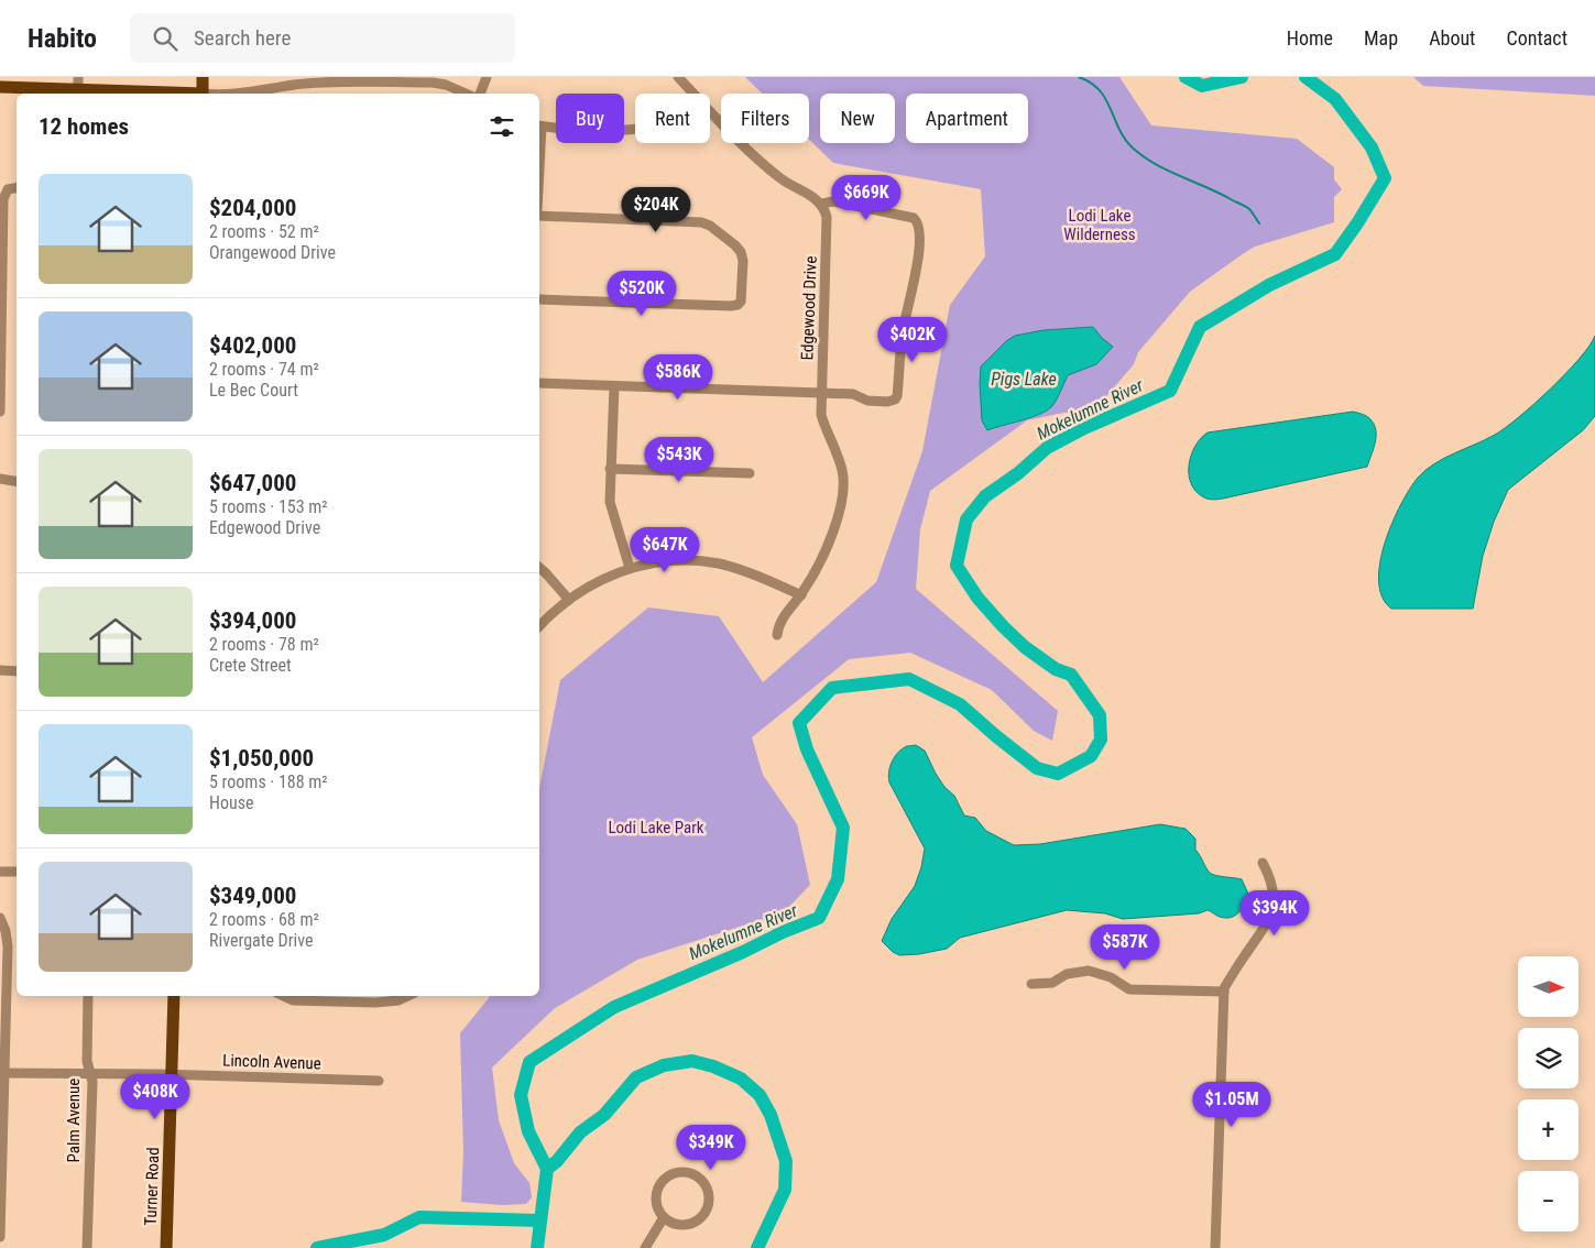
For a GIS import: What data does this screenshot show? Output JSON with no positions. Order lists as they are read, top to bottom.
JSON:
{
  "streets": {
    "main road": ["Turner Road"],
    "street": ["Edgewood Drive", "Lincoln Avenue", "Palm Avenue"]
  },
  "crossings": [
    ["Lincoln Avenue", "Palm Avenue"],
    ["Lincoln Avenue", "Turner Road"]
  ],
  "water": ["Pigs Lake", "Mokelumne River"],
  "parks": ["Lodi Lake Wilderness", "Lodi Lake Park"],
  "north": "right",
  "page": {
    "header": "Habito",
    "search": "Search here",
    "nav": [
      "Home",
      "Map",
      "About",
      "Contact"
    ],
    "chip": [
      "Buy",
      "Rent",
      "Filters",
      "New",
      "Apartment"
    ],
    "heading": "12 homes",
    "list": [
      {
        "name": "$204,000",
        "note": "2 rooms · 52 m² · Orangewood Drive"
      },
      {
        "name": "$402,000",
        "note": "2 rooms · 74 m² · Le Bec Court"
      },
      {
        "name": "$647,000",
        "note": "5 rooms · 153 m² · Edgewood Drive"
      },
      {
        "name": "$394,000",
        "note": "2 rooms · 78 m² · Crete Street"
      },
      {
        "name": "$1,050,000",
        "note": "5 rooms · 188 m² · House"
      },
      {
        "name": "$349,000",
        "note": "2 rooms · 68 m² · Rivergate Drive"
      }
    ],
    "price": [
      "$669K",
      "$204K",
      "$520K",
      "$402K",
      "$586K",
      "$543K",
      "$647K",
      "$394K",
      "$587K",
      "$408K",
      "$1.05M",
      "$349K"
    ],
    "map_buttons": ["+", "−"]
  }
}
